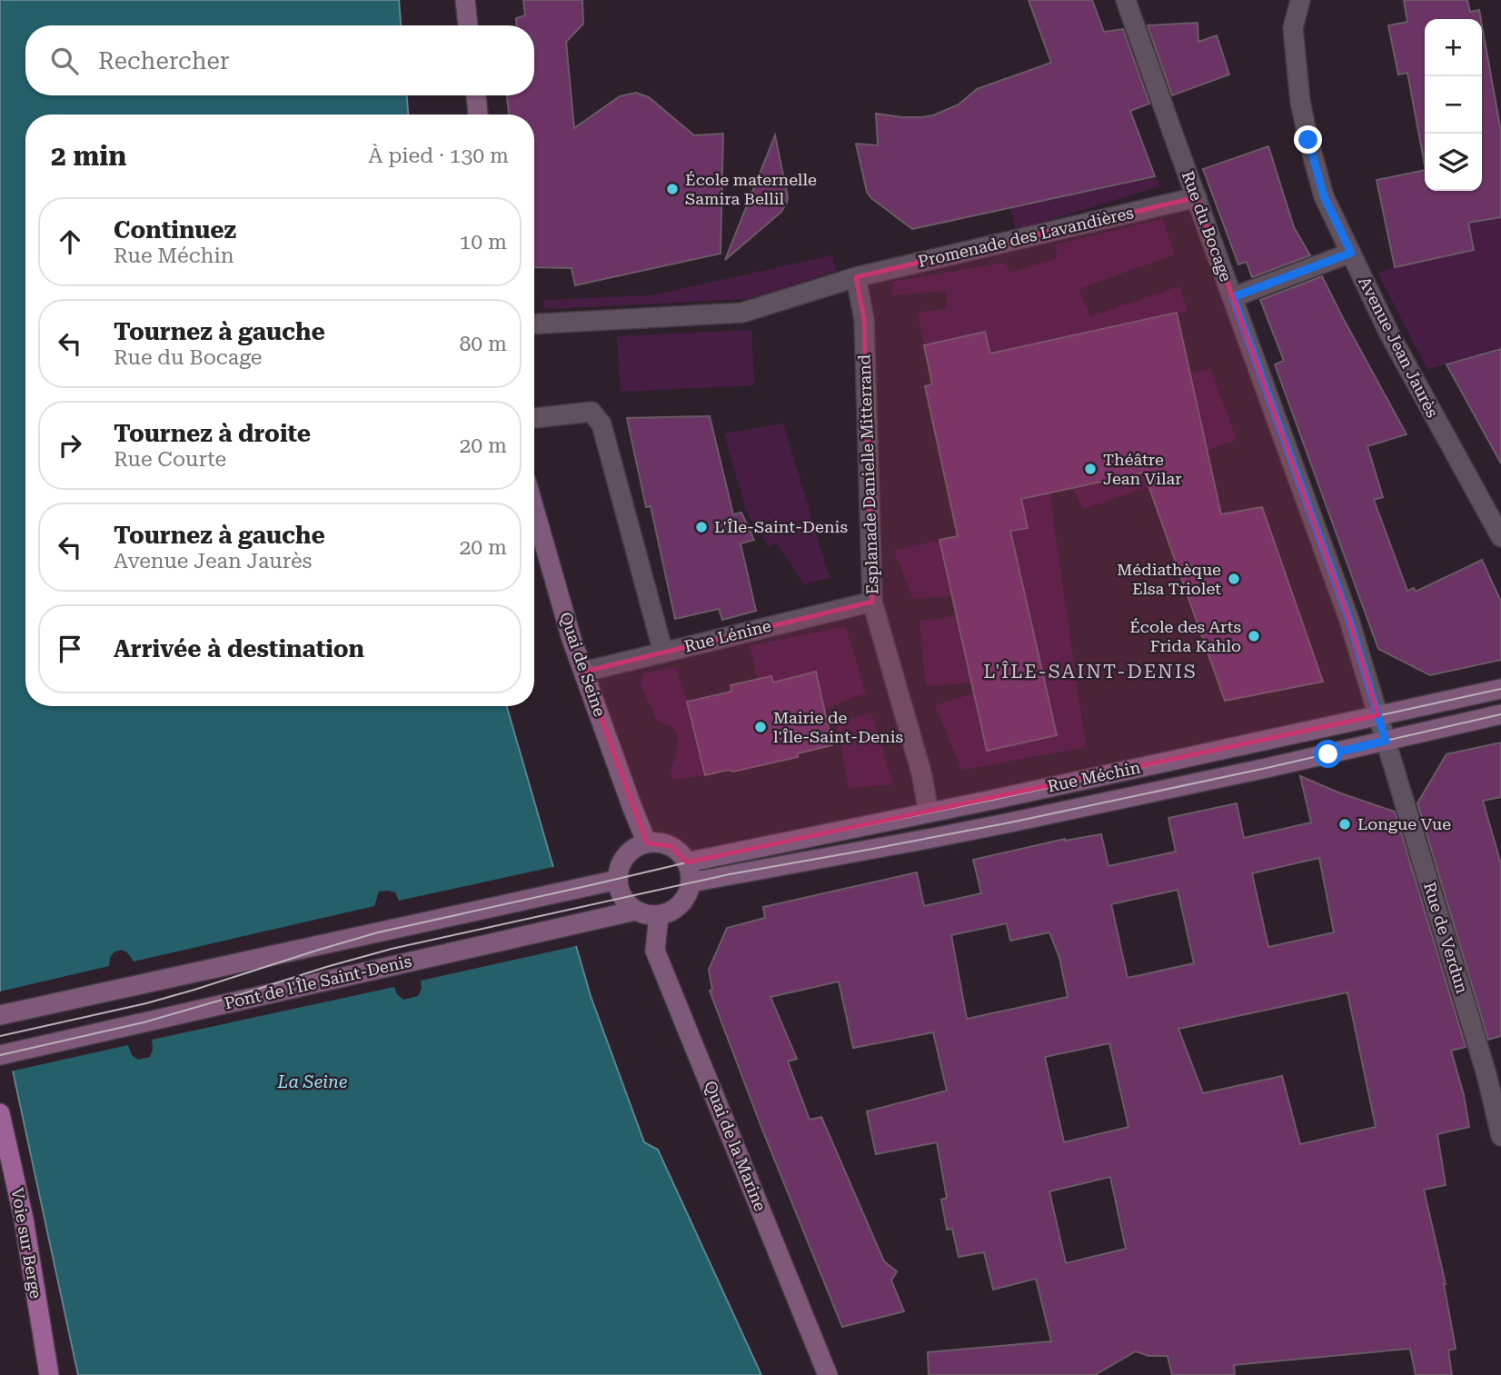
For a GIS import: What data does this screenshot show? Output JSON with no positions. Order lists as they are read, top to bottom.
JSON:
{
  "streets": {
    "main road": [
      "Quai de Seine",
      "Rue Méchin",
      "Pont de l'Île Saint-Denis",
      "Quai de la Marine",
      "Voie sur Berge"
    ],
    "street": [
      "Rue du Bocage",
      "Promenade des Lavandières",
      "Avenue Jean Jaurès",
      "Esplanade Danielle Mitterrand",
      "Rue Lénine",
      "Rue de Verdun"
    ]
  },
  "crossings": [
    ["Rue du Bocage", "Promenade des Lavandières"],
    ["Rue du Bocage", "Rue Méchin"],
    ["Rue du Bocage", "Rue de Verdun"],
    ["Promenade des Lavandières", "Esplanade Danielle Mitterrand"],
    ["Esplanade Danielle Mitterrand", "Rue Lénine"],
    ["Esplanade Danielle Mitterrand", "Rue Méchin"],
    ["Rue Lénine", "Quai de Seine"],
    ["Quai de Seine", "Rue Méchin"],
    ["Quai de Seine", "Pont de l'Île Saint-Denis"],
    ["Quai de Seine", "Quai de la Marine"],
    ["Rue Méchin", "Rue de Verdun"],
    ["Rue Méchin", "Pont de l'Île Saint-Denis"],
    ["Rue Méchin", "Quai de la Marine"],
    ["Pont de l'Île Saint-Denis", "Quai de la Marine"]
  ],
  "districts": ["L'ÎLE-SAINT-DENIS"],
  "water": ["La Seine"],
  "places": [
    "École maternelle Samira Bellil",
    "Théâtre Jean Vilar",
    "L'Île-Saint-Denis",
    "Médiathèque Elsa Triolet",
    "École des Arts Frida Kahlo",
    "Mairie de l'Île-Saint-Denis",
    "Longue Vue"
  ],
  "page": {
    "map_buttons": ["+", "−"],
    "search": "Rechercher",
    "heading": ["2 min", "À pied · 130 m"],
    "list": [
      ["Continuez", "Rue Méchin", "10 m"],
      ["Tournez à gauche", "Rue du Bocage", "80 m"],
      ["Tournez à droite", "Rue Courte", "20 m"],
      ["Tournez à gauche", "Avenue Jean Jaurès", "20 m"],
      "Arrivée à destination"
    ]
  }
}
